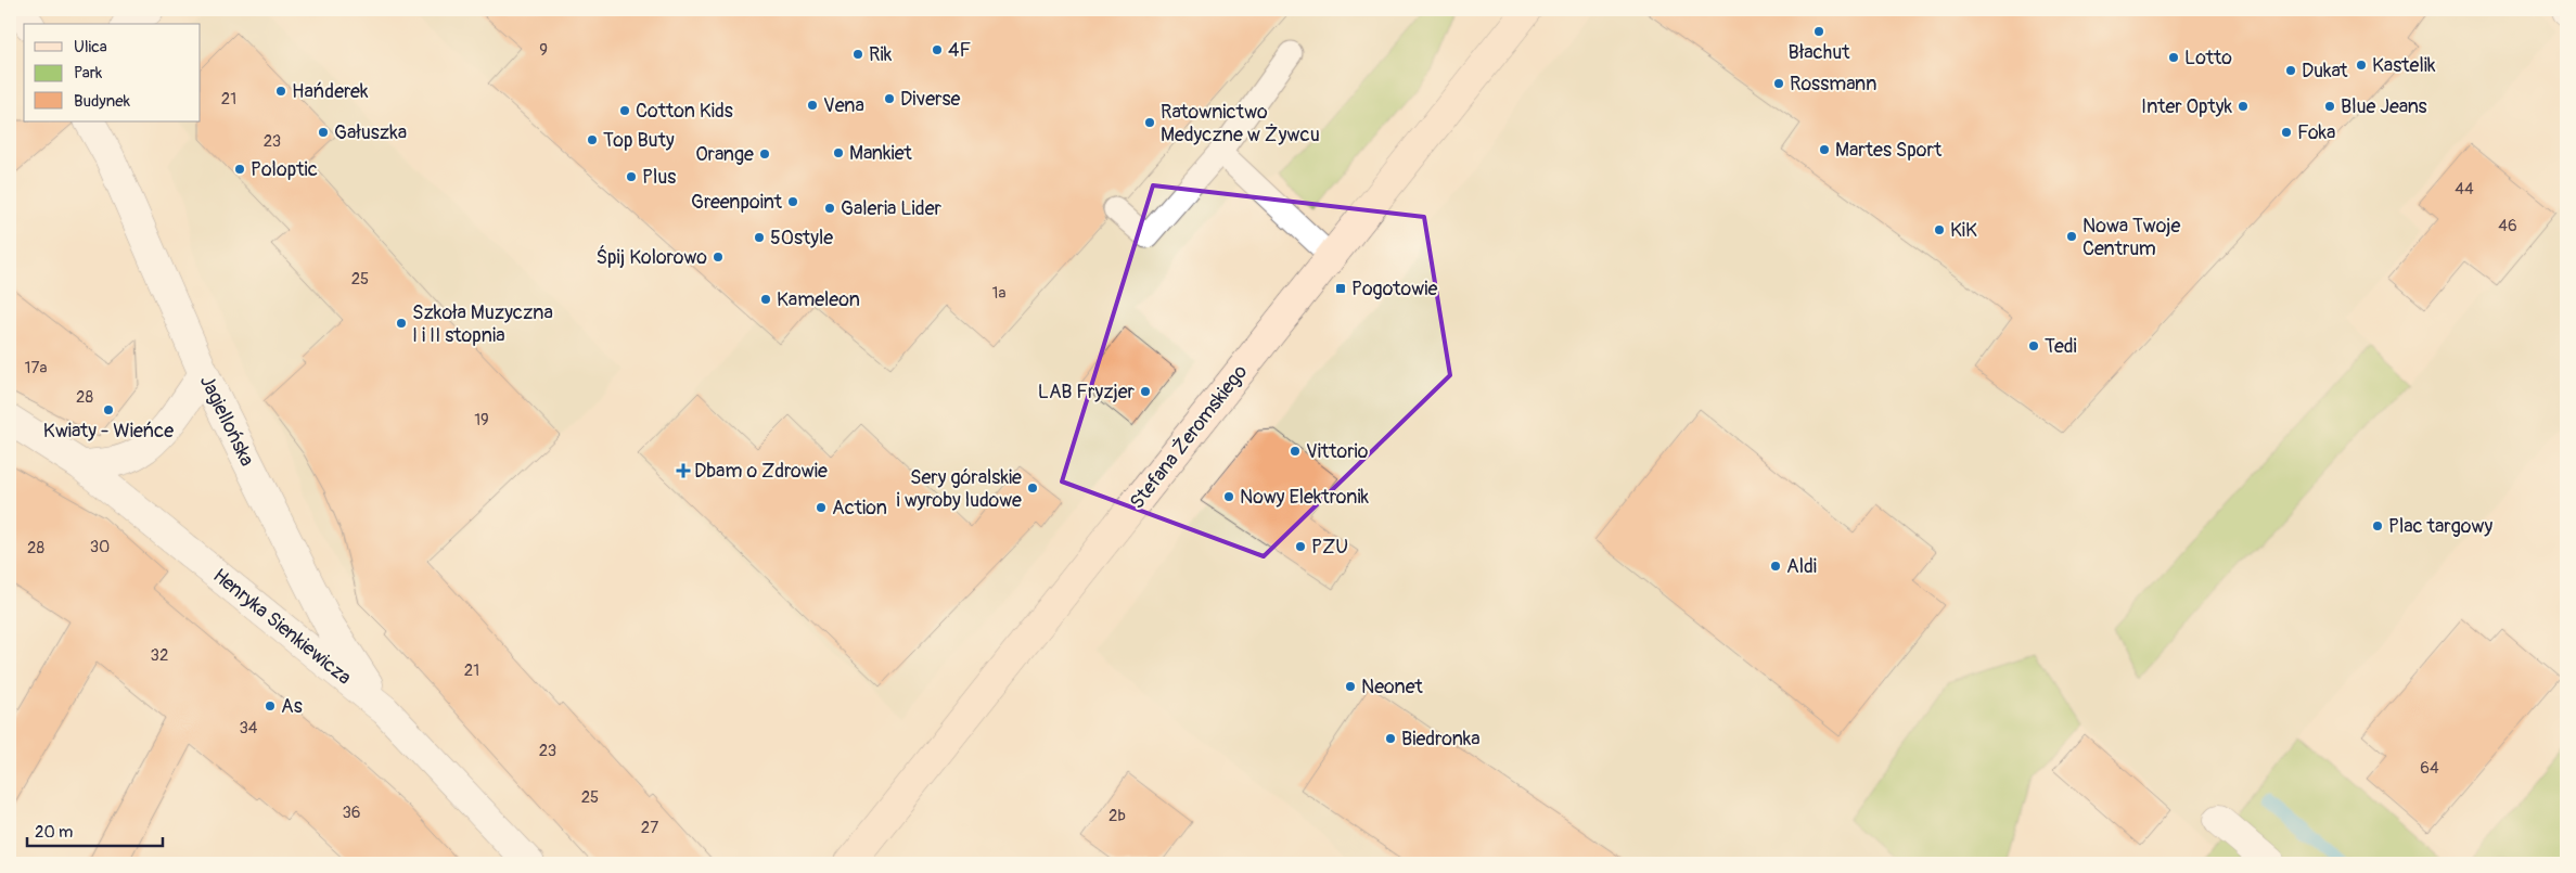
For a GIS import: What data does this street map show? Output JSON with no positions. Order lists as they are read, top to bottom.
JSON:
{
  "streets": {
    "street": ["Jagiellońska", "Stefana Żeromskiego", "Henryka Sienkiewicza"]
  },
  "crossings": [
    ["Jagiellońska", "Henryka Sienkiewicza"]
  ],
  "places": {
    "other": [
      "Błachut",
      "4F",
      "Rik",
      "Lotto",
      "Kastelik",
      "Dukat",
      "Rossmann",
      "Hańderek",
      "Diverse",
      "Vena",
      "Inter Optyk",
      "Blue Jeans",
      "Cotton Kids",
      "Ratownictwo Medyczne w Żywcu",
      "Gałuszka",
      "Foka",
      "Top Buty",
      "Martes Sport",
      "Mankiet",
      "Orange",
      "Poloptic",
      "Plus",
      "Greenpoint",
      "Galeria Lider",
      "KiK",
      "Nowa Twoje Centrum",
      "50style",
      "Śpij Kolorowo",
      "Kameleon",
      "Szkoła Muzyczna I i II stopnia",
      "Tedi",
      "LAB Fryzjer",
      "Kwiaty - Wieńce",
      "Vittorio",
      "Sery góralskie i wyroby ludowe",
      "Nowy Elektronik",
      "Action",
      "Plac targowy",
      "PZU",
      "Aldi",
      "Neonet",
      "As",
      "Biedronka"
    ],
    "transit": ["Pogotowie"],
    "health": ["Dbam o Zdrowie"]
  },
  "house_numbers": [
    "9",
    "21",
    "23",
    "44",
    "46",
    "25",
    "1a",
    "17a",
    "28",
    "19",
    "30",
    "28",
    "32",
    "21",
    "34",
    "23",
    "64",
    "25",
    "36",
    "2b",
    "27"
  ],
  "legend": ["Ulica", "Park", "Budynek"],
  "scale_bar": "20 m"
}
